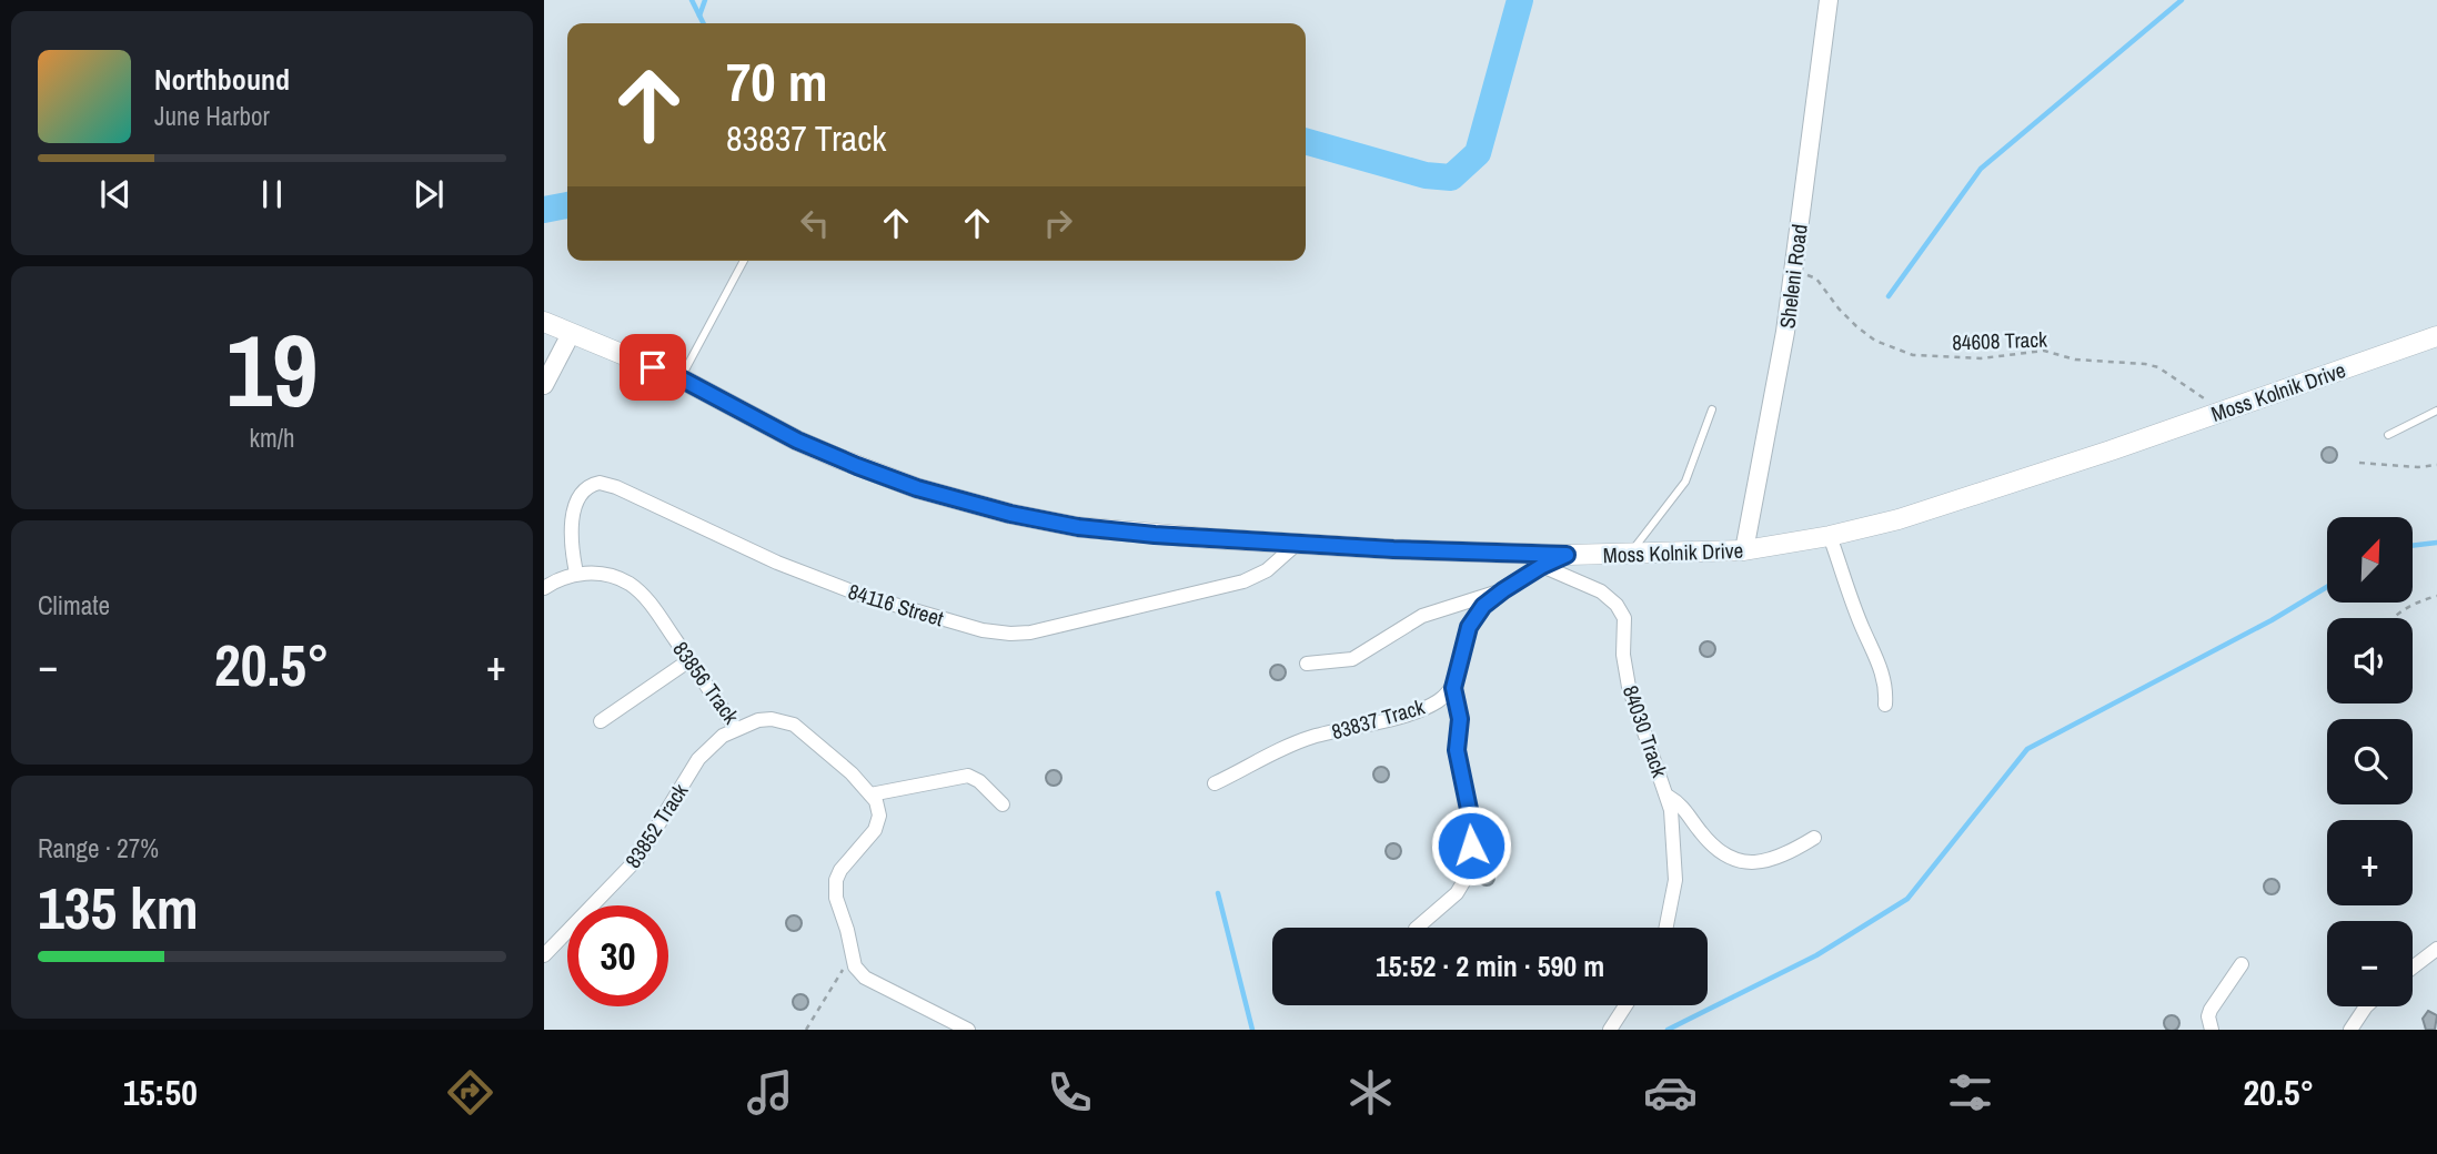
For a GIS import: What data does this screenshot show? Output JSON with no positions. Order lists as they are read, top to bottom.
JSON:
{
  "streets": {
    "main road": ["Moss Kolnik Drive"],
    "street": [
      "Sheleni Road",
      "84116 Street",
      "83856 Track",
      "83837 Track",
      "84030 Track",
      "83852 Track"
    ],
    "path": ["84608 Track"]
  },
  "crossings": [
    ["Sheleni Road", "84608 Track"],
    ["Sheleni Road", "Moss Kolnik Drive"],
    ["84608 Track", "Moss Kolnik Drive"],
    ["Moss Kolnik Drive", "84116 Street"],
    ["84116 Street", "83856 Track"],
    ["83856 Track", "83852 Track"]
  ],
  "north": "top right",
  "page": {
    "turn": ["70 m", "83837 Track"],
    "song": ["Northbound", "June Harbor"],
    "tile": [
      ["19", "km/h"],
      "Climate",
      ["Range · 27%", "135 km"]
    ],
    "map_buttons": ["+", "−"],
    "heat": ["−", "20.5°", "+"],
    "limit": "30",
    "trip": "15:52 · 2 min · 590 m",
    "tabs": ["15:50", "20.5°"]
  }
}
